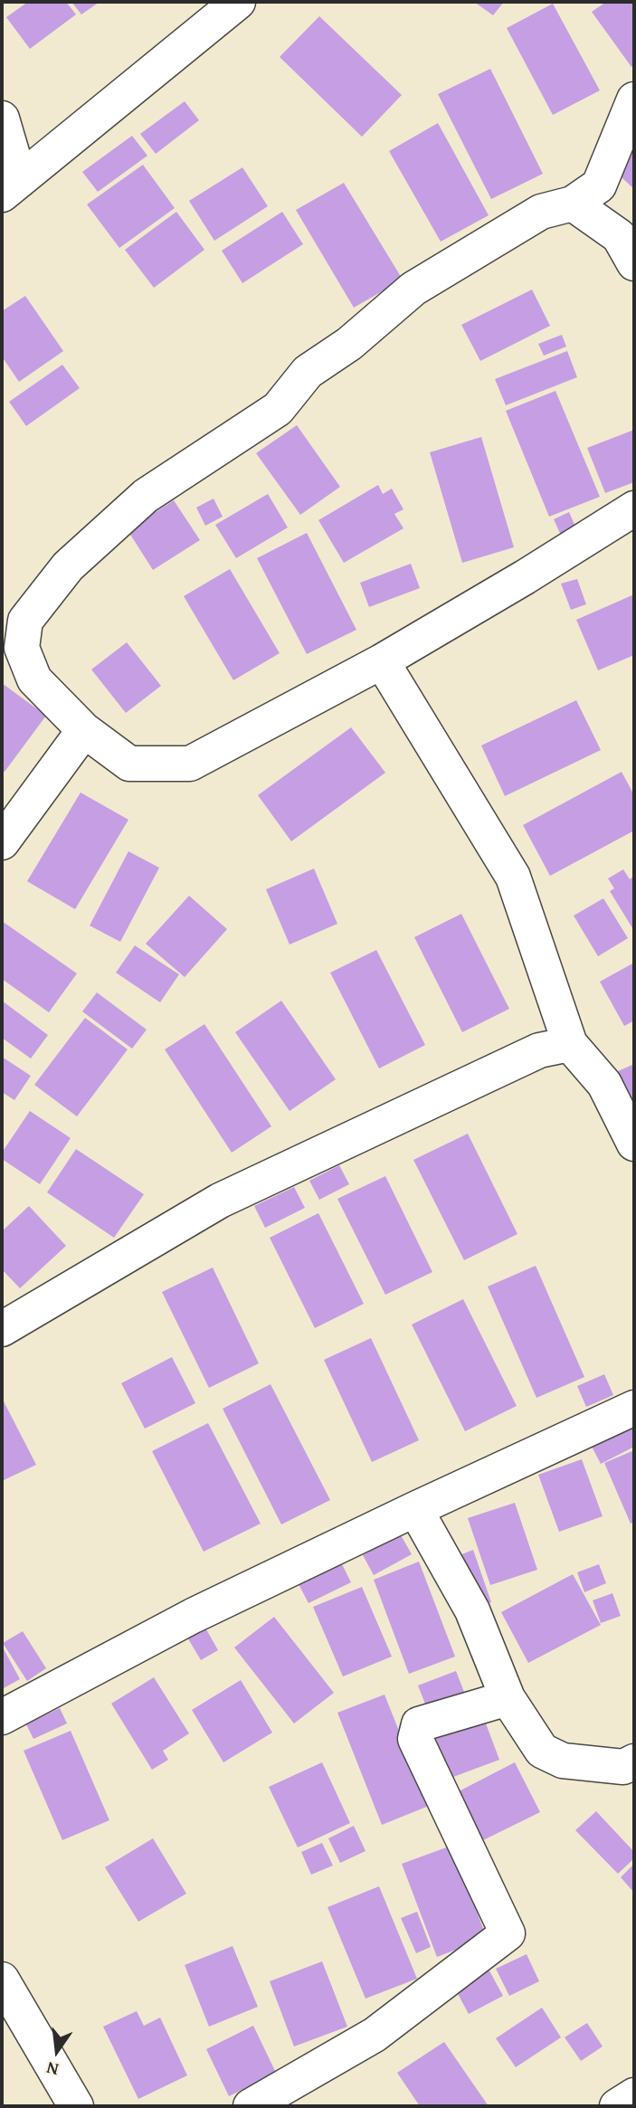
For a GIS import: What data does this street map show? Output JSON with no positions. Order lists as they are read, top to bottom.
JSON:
{
  "north": "bottom"
}
